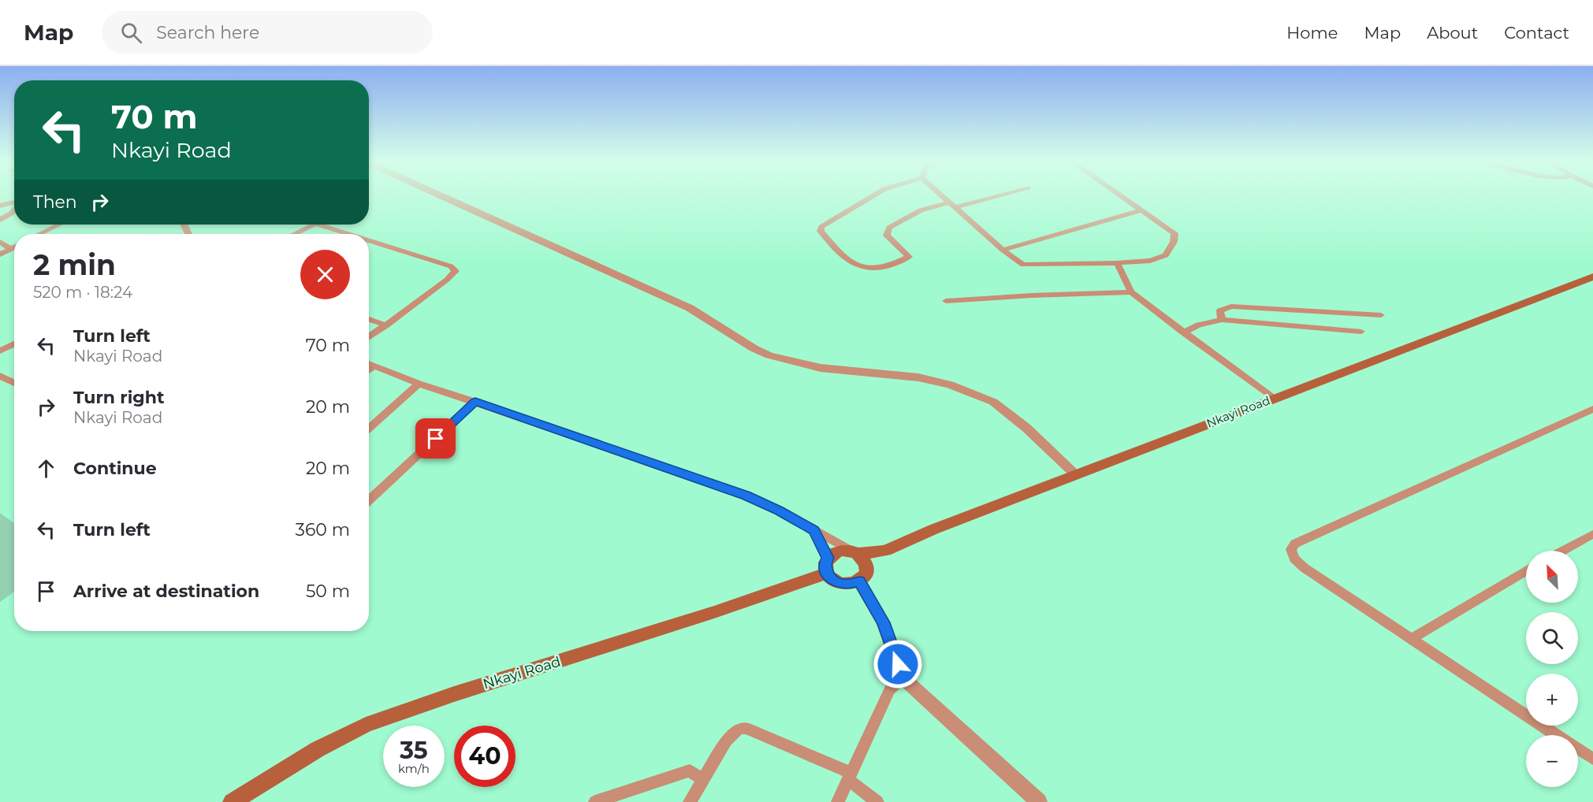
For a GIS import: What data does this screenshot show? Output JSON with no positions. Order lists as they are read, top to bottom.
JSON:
{
  "streets": {
    "main road": ["Nkayi Road"]
  },
  "north": "top left",
  "page": {
    "header": "Map",
    "search": "Search here",
    "nav": [
      "Home",
      "Map",
      "About",
      "Contact"
    ],
    "turn": ["70 m", "Nkayi Road"],
    "then": "Then",
    "heading": ["2 min", "520 m · 18:24"],
    "list": [
      {
        "name": "Turn left",
        "note": "Nkayi Road",
        "value": "70 m"
      },
      {
        "name": "Turn right",
        "note": "Nkayi Road",
        "value": "20 m"
      },
      {
        "name": "Continue",
        "value": "20 m"
      },
      {
        "name": "Turn left",
        "value": "360 m"
      },
      {
        "name": "Arrive at destination",
        "value": "50 m"
      }
    ],
    "map_buttons": ["+", "−"],
    "speed": "35 km/h",
    "limit": "40"
  }
}
